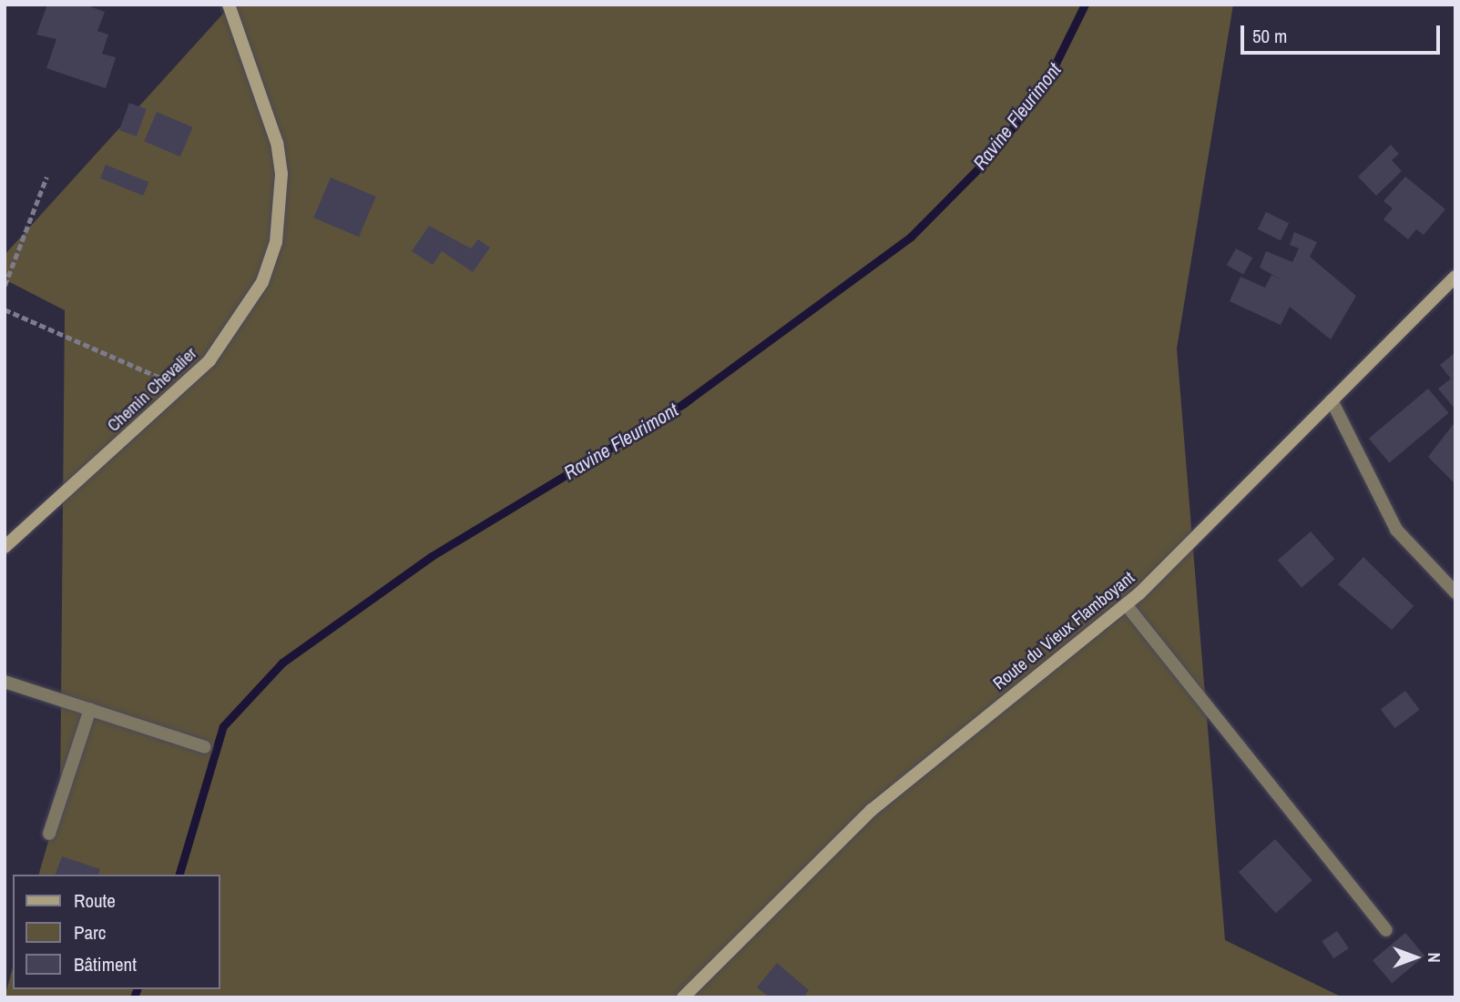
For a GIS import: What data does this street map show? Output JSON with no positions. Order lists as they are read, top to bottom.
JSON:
{
  "streets": {
    "main road": ["Chemin Chevalier", "Route du Vieux Flamboyant"]
  },
  "water": ["Ravine Fleurimont"],
  "legend": ["Route", "Parc", "Bâtiment"],
  "scale_bar": "50 m",
  "north": "right"
}
